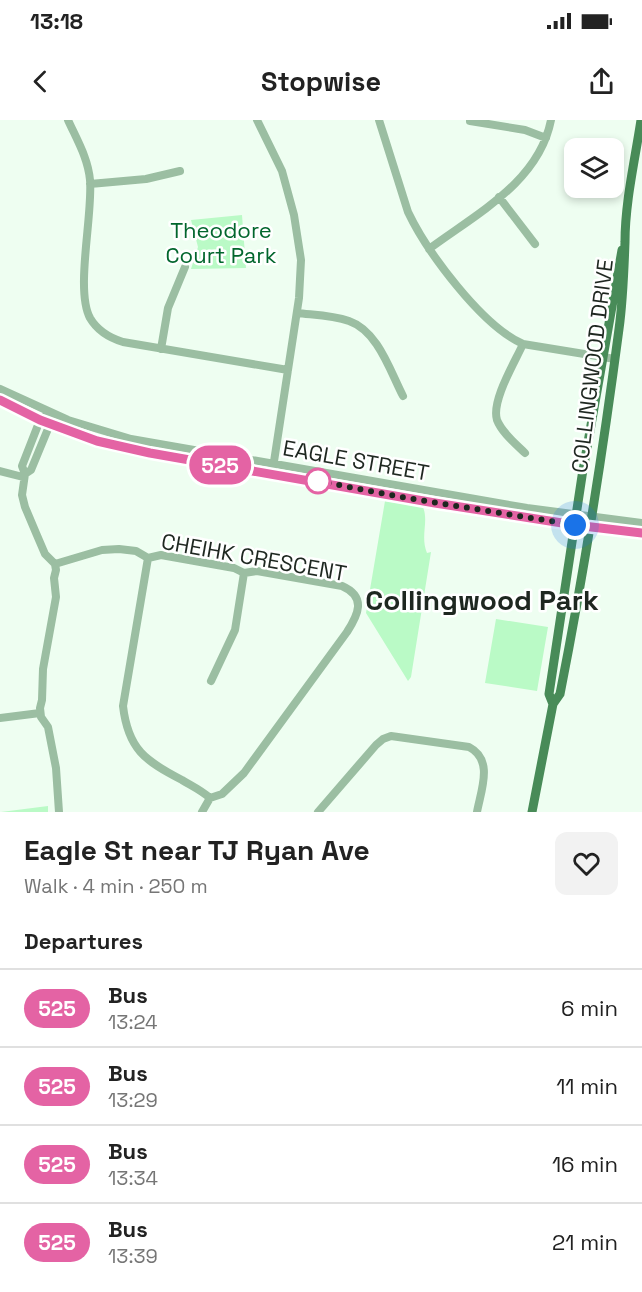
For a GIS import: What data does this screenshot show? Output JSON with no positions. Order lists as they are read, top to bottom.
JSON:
{
  "streets": {
    "main road": ["COLLINGWOOD DRIVE"],
    "street": ["EAGLE STREET", "CHEIHK CRESCENT"]
  },
  "crossings": [
    ["COLLINGWOOD DRIVE", "EAGLE STREET"]
  ],
  "districts": ["Collingwood Park"],
  "parks": ["Theodore Court Park"],
  "lines": ["bus line 525"],
  "page": {
    "status": "13:18",
    "header": "Stopwise",
    "on_map": "525",
    "heading": [
      ["Eagle St near TJ Ryan Ave", "Walk · 4 min · 250 m"],
      "Departures"
    ],
    "list": [
      {
        "mark": "525",
        "name": "Bus",
        "note": "13:24",
        "value": "6 min"
      },
      {
        "mark": "525",
        "name": "Bus",
        "note": "13:29",
        "value": "11 min"
      },
      {
        "mark": "525",
        "name": "Bus",
        "note": "13:34",
        "value": "16 min"
      },
      {
        "mark": "525",
        "name": "Bus",
        "note": "13:39",
        "value": "21 min"
      }
    ]
  }
}
